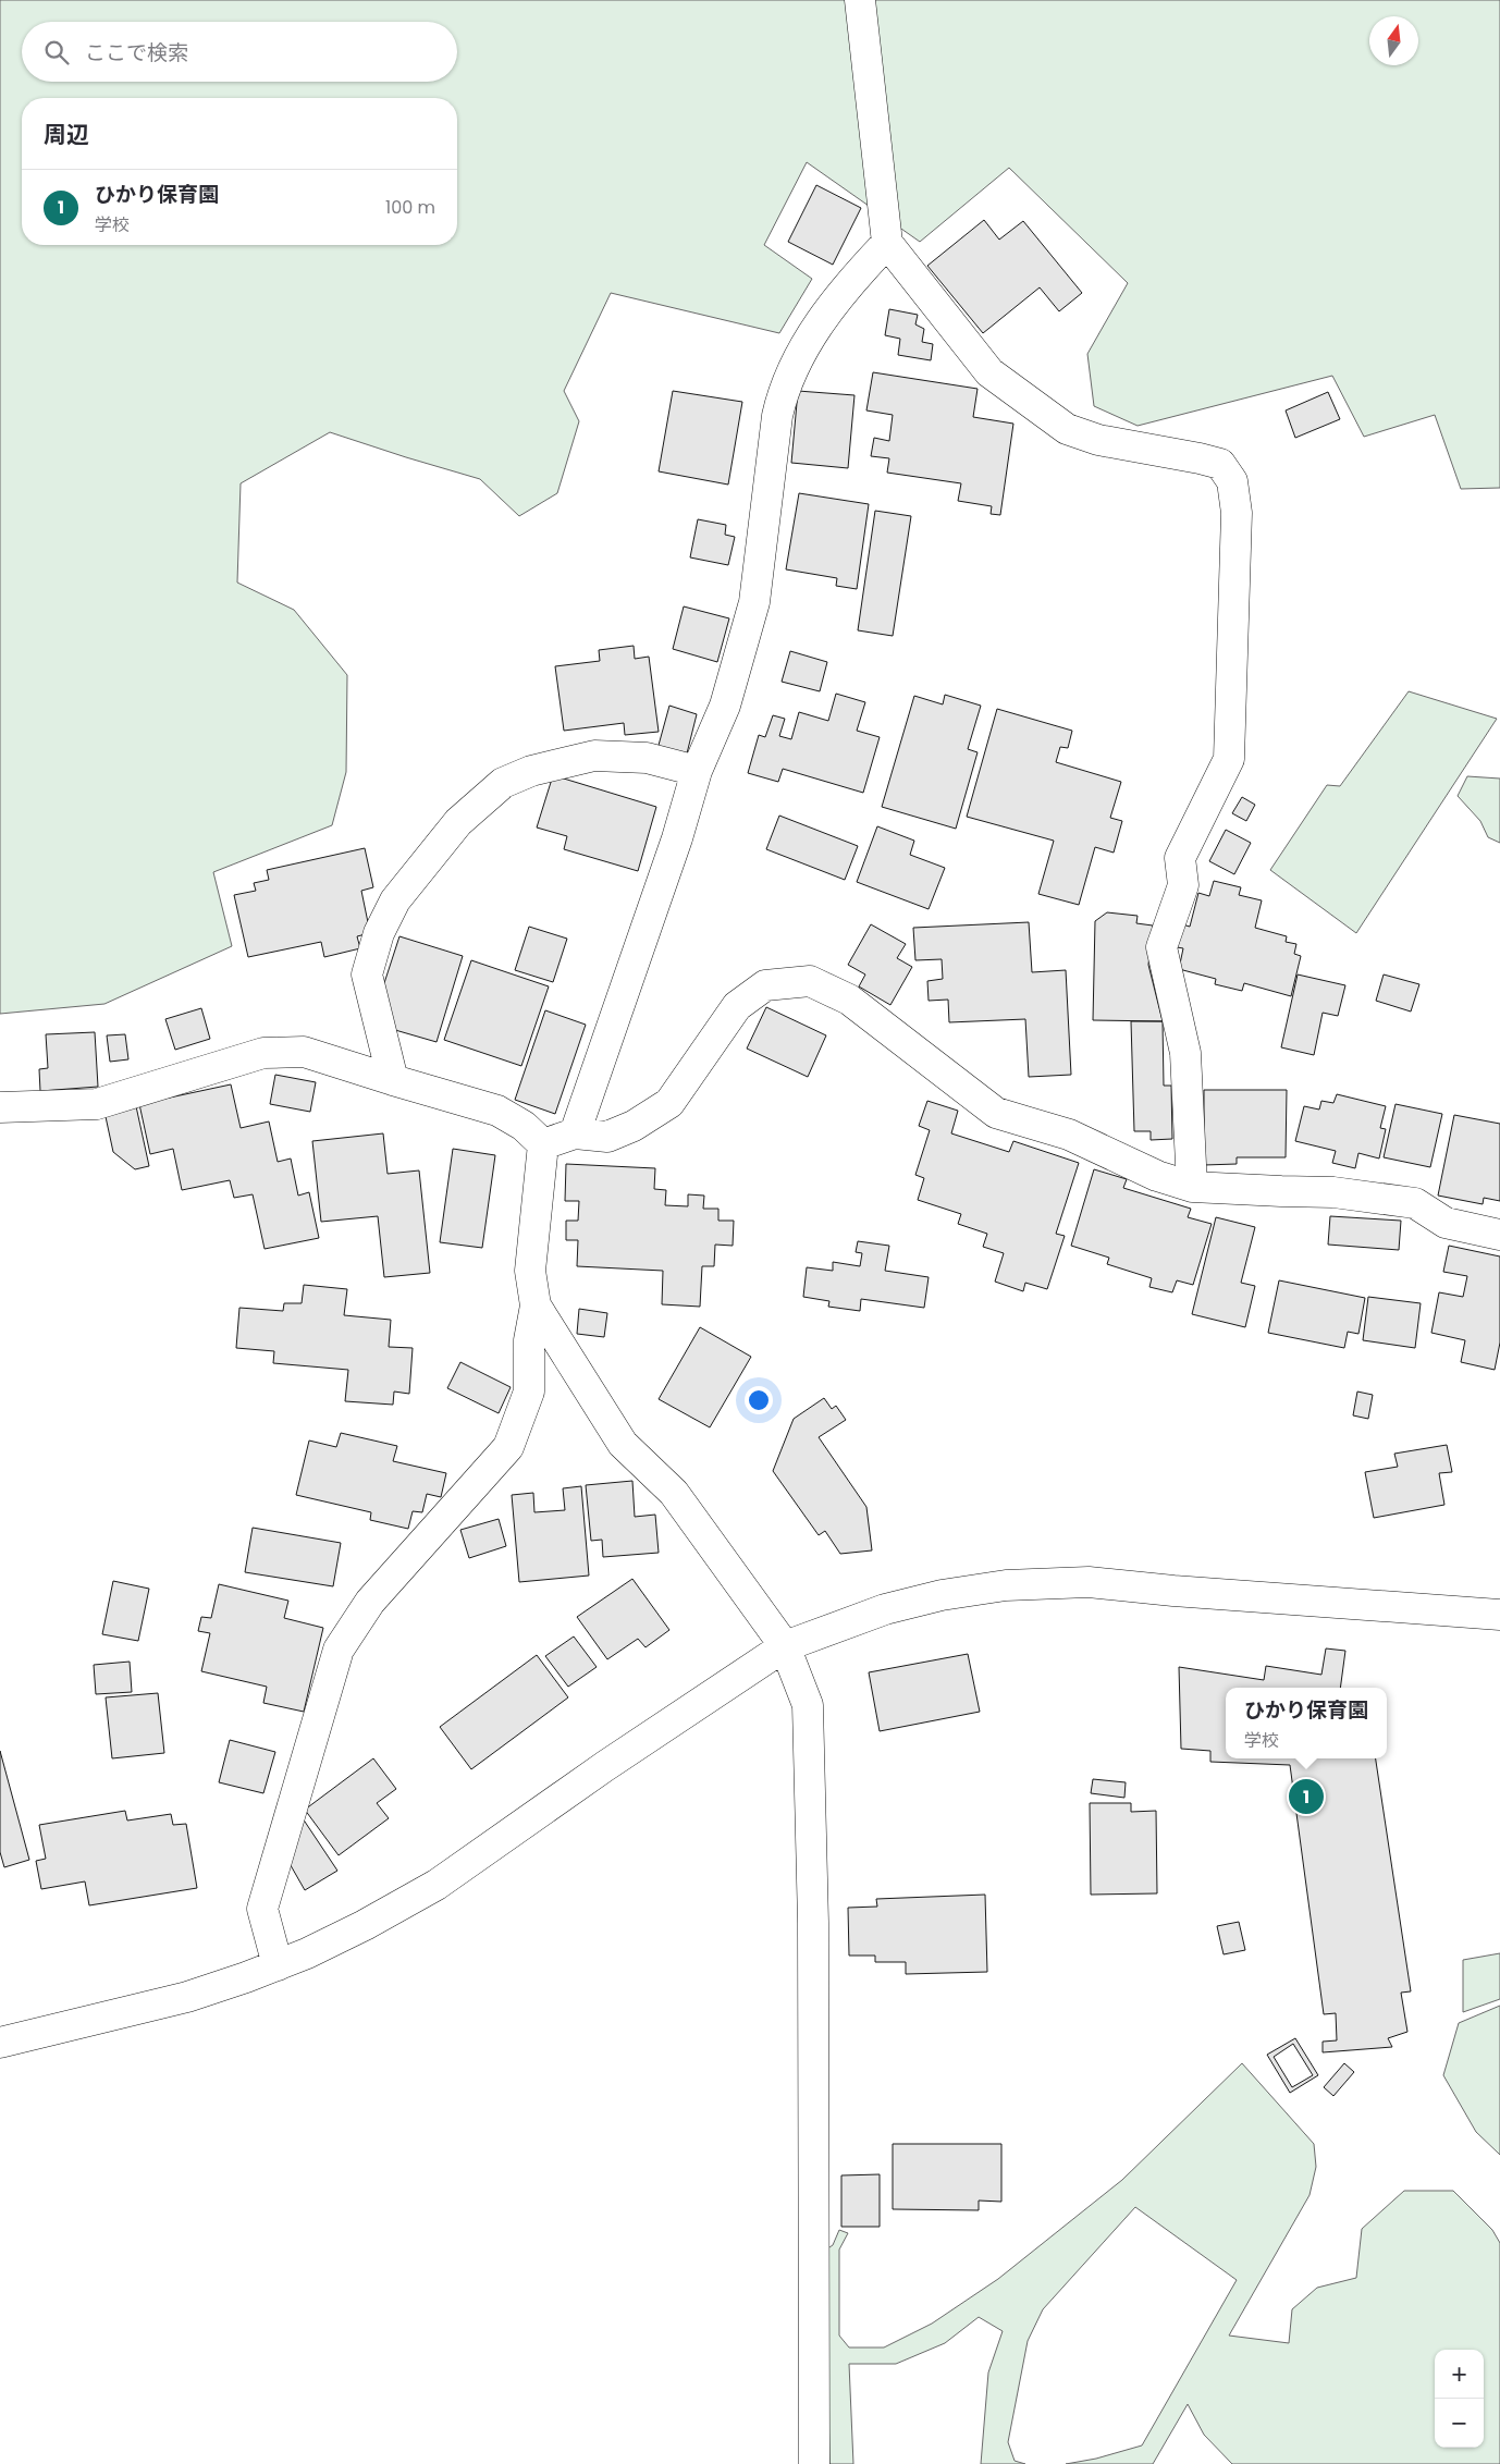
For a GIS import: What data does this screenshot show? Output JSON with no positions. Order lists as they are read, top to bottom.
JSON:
{
  "north": "top",
  "page": {
    "search": "ここで検索",
    "heading": "周辺",
    "list": [
      {
        "mark": "1",
        "name": "ひかり保育園",
        "note": "学校",
        "value": "100 m"
      }
    ],
    "popup": ["ひかり保育園", "学校"],
    "pins": "1",
    "map_buttons": ["+", "−"]
  }
}
